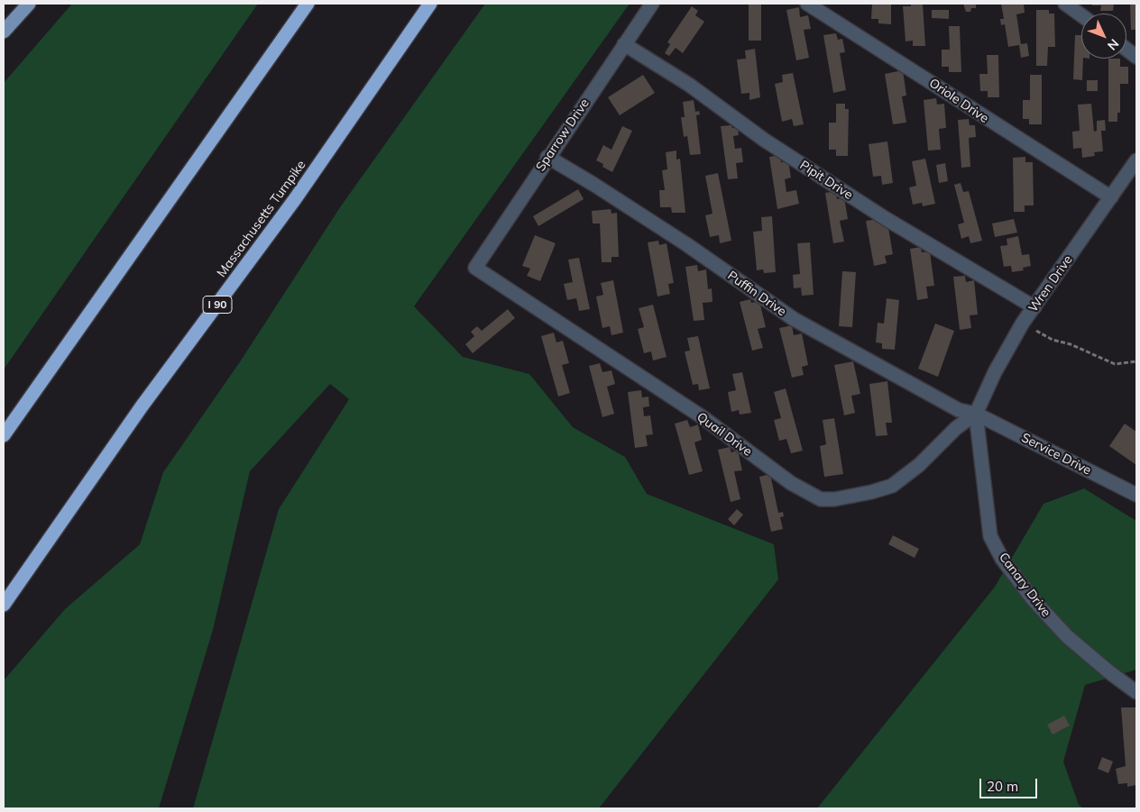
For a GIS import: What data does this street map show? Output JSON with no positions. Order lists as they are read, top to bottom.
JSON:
{
  "streets": {
    "highway": ["Massachusetts Turnpike", "I 90"],
    "street": [
      "Oriole Drive",
      "Sparrow Drive",
      "Pipit Drive",
      "Wren Drive",
      "Puffin Drive",
      "Quail Drive",
      "Service Drive",
      "Canary Drive"
    ]
  },
  "crossings": [
    ["Oriole Drive", "Wren Drive"],
    ["Sparrow Drive", "Pipit Drive"],
    ["Sparrow Drive", "Puffin Drive"],
    ["Sparrow Drive", "Quail Drive"],
    ["Pipit Drive", "Wren Drive"],
    ["Wren Drive", "Puffin Drive"],
    ["Wren Drive", "Quail Drive"],
    ["Wren Drive", "Service Drive"],
    ["Wren Drive", "Canary Drive"],
    ["Puffin Drive", "Quail Drive"],
    ["Puffin Drive", "Service Drive"],
    ["Puffin Drive", "Canary Drive"],
    ["Quail Drive", "Service Drive"],
    ["Quail Drive", "Canary Drive"],
    ["Service Drive", "Canary Drive"]
  ],
  "scale_bar": "20 m",
  "north": "bottom right"
}
